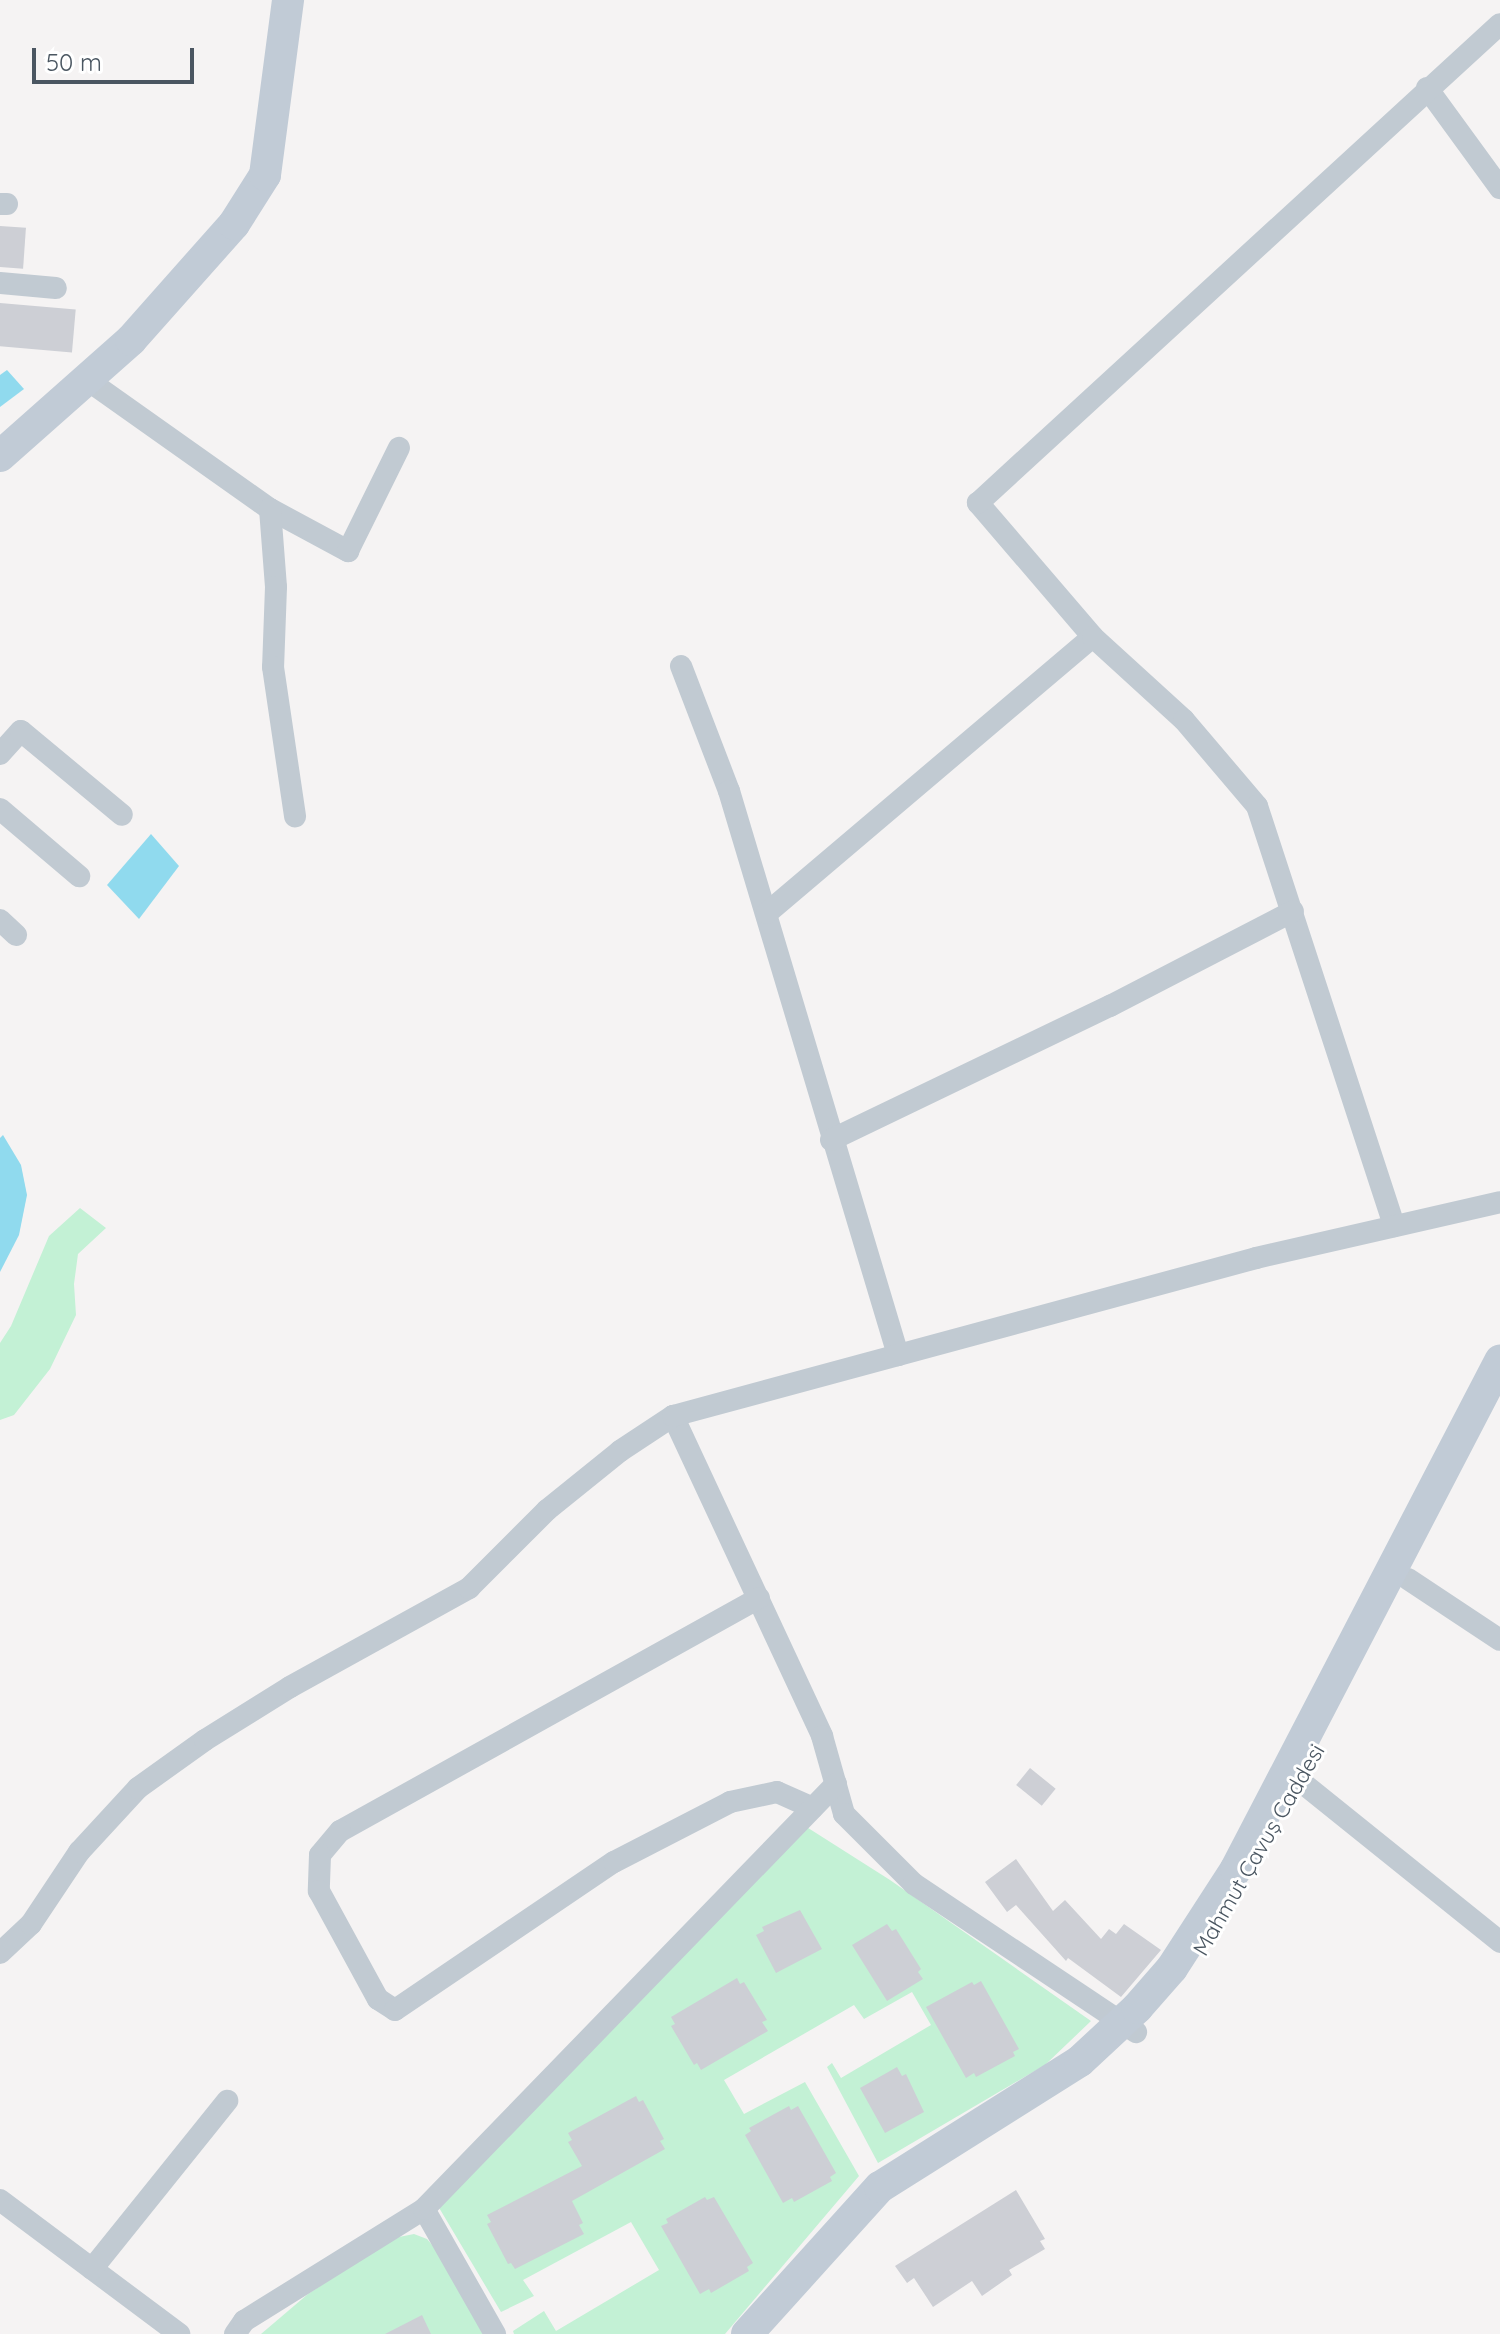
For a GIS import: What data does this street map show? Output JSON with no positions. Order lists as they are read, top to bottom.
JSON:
{
  "streets": {
    "main road": ["Mahmut Çavuş Caddesi"]
  },
  "scale_bar": "50 m"
}
